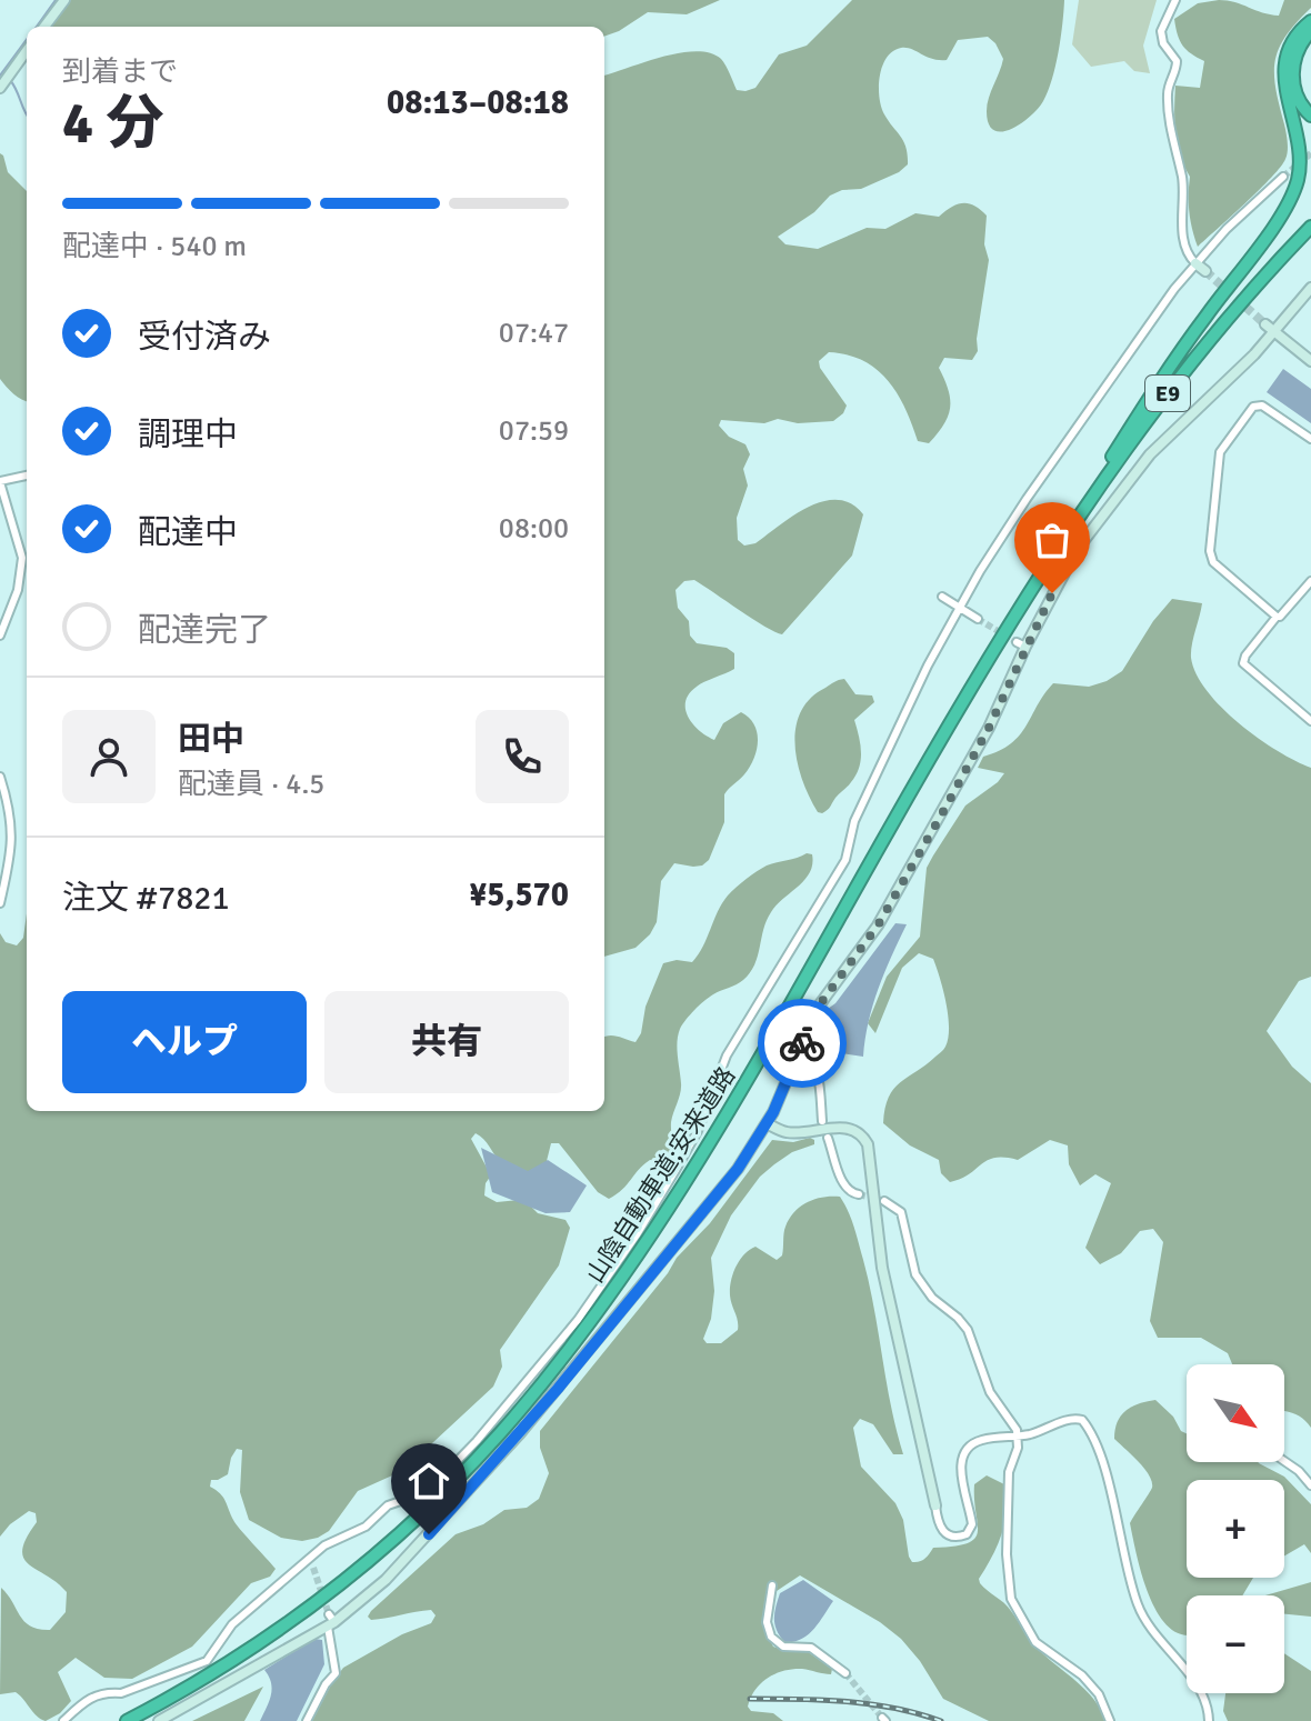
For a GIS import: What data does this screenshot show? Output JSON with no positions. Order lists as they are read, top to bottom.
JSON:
{
  "streets": {
    "highway": ["E9", "山陰自動車道;安来道路"]
  },
  "north": "bottom right",
  "page": {
    "heading": ["4 分", "到着まで", "08:13–08:18"],
    "panel": [
      "田中",
      "配達員 · 4.5",
      "注文 #7821",
      "¥5,570"
    ],
    "bar": "配達中 · 540 m",
    "list": [
      ["受付済み", "07:47"],
      ["調理中", "07:59"],
      ["配達中", "08:00"],
      "配達完了"
    ],
    "buttons": ["ヘルプ", "共有"],
    "map_buttons": ["+", "−"]
  }
}
